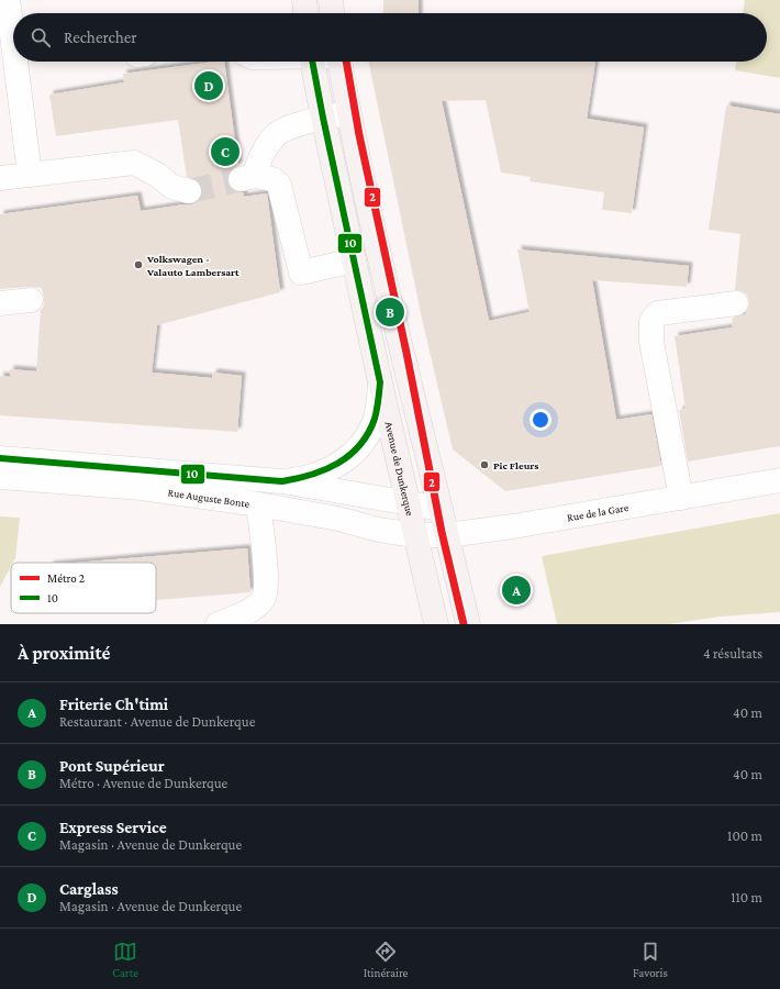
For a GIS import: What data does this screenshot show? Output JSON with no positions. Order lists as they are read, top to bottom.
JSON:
{
  "streets": {
    "main road": ["Avenue de Dunkerque"],
    "street": ["Rue Auguste Bonte", "Rue de la Gare"]
  },
  "crossings": [
    ["Avenue de Dunkerque", "Rue Auguste Bonte"],
    ["Avenue de Dunkerque", "Rue de la Gare"],
    ["Rue Auguste Bonte", "Rue de la Gare"]
  ],
  "places": ["Volkswagen - Valauto Lambersart", "Pic Fleurs"],
  "lines": ["metro line 2", "transit line 10"],
  "legend": ["Métro 2", "10"],
  "page": {
    "search": "Rechercher",
    "pins": [
      "D",
      "C",
      "B",
      "A"
    ],
    "heading": ["À proximité", "4 résultats"],
    "list": [
      {
        "mark": "A",
        "name": "Friterie Ch'timi",
        "note": "Restaurant · Avenue de Dunkerque",
        "value": "40 m"
      },
      {
        "mark": "B",
        "name": "Pont Supérieur",
        "note": "Métro · Avenue de Dunkerque",
        "value": "40 m"
      },
      {
        "mark": "C",
        "name": "Express Service",
        "note": "Magasin · Avenue de Dunkerque",
        "value": "100 m"
      },
      {
        "mark": "D",
        "name": "Carglass",
        "note": "Magasin · Avenue de Dunkerque",
        "value": "110 m"
      }
    ],
    "nav": ["Carte", "Itinéraire", "Favoris"]
  }
}
